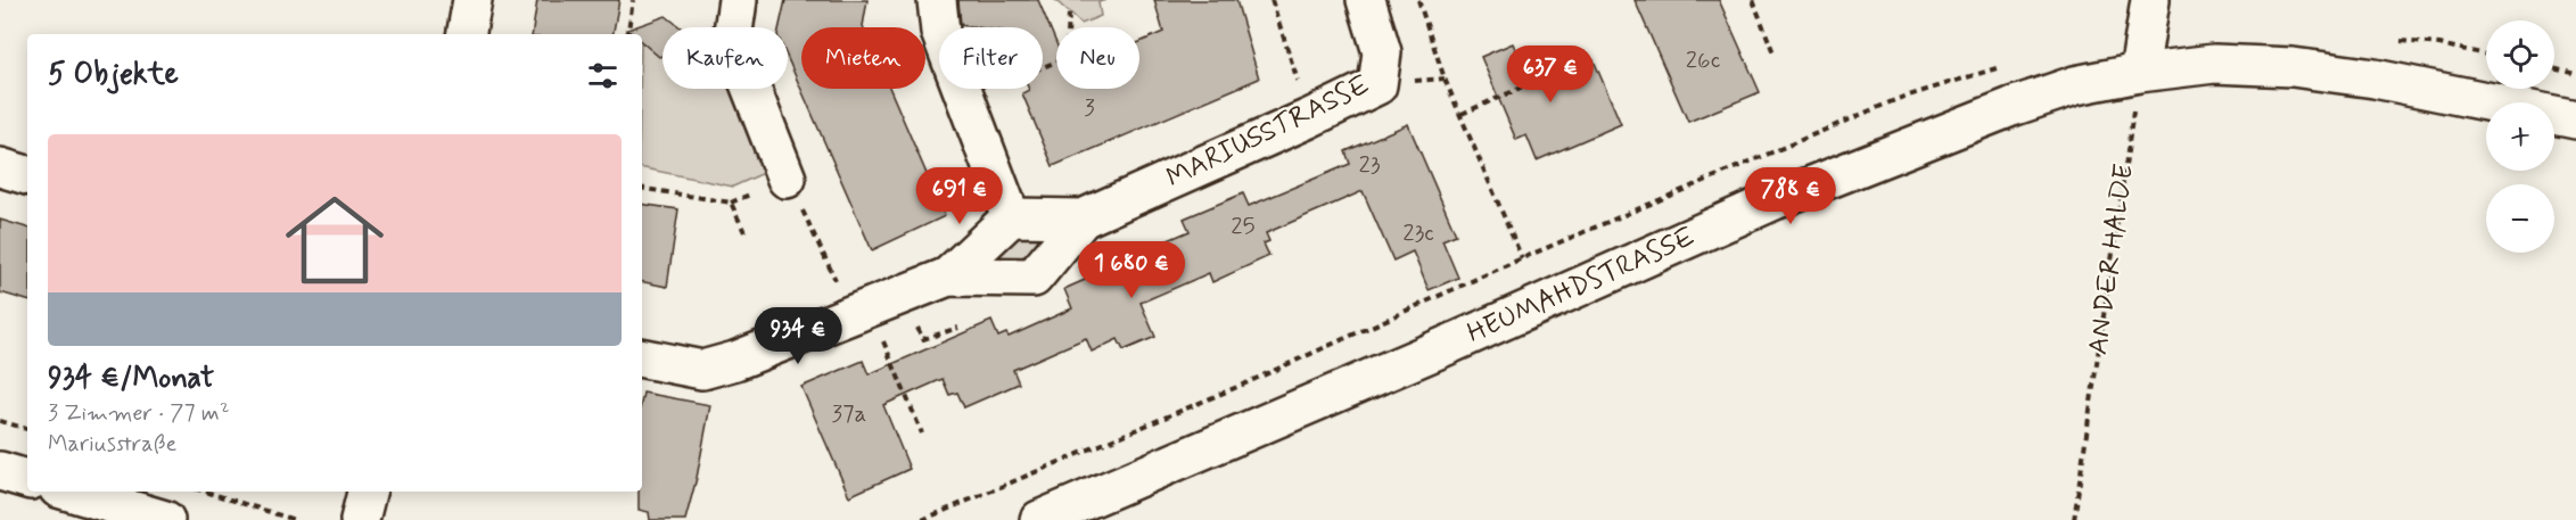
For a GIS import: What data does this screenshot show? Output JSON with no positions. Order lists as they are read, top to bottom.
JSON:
{
  "streets": {
    "main road": ["MARIUSSTRASSE", "HEUMAHDSTRASSE"],
    "path": ["AN DER HALDE"]
  },
  "crossings": [
    ["AN DER HALDE", "HEUMAHDSTRASSE"]
  ],
  "house_numbers": [
    "26c",
    "3",
    "23",
    "25",
    "23c",
    "37a"
  ],
  "page": {
    "map_buttons": ["+", "−"],
    "chip": [
      "Kaufen",
      "Mieten",
      "Filter",
      "Neu"
    ],
    "heading": "5 Objekte",
    "price": [
      "637 €",
      "691 €",
      "788 €",
      "1 680 €",
      "934 €"
    ],
    "list": [
      {
        "name": "934 €/Monat",
        "note": "3 Zimmer · 77 m² · Mariusstraße"
      }
    ]
  }
}
